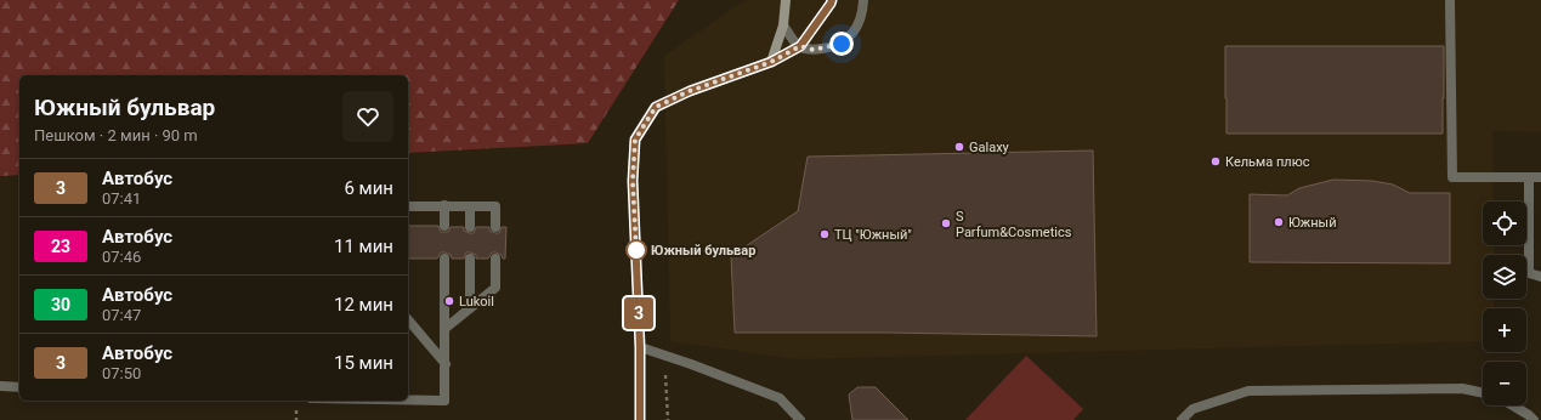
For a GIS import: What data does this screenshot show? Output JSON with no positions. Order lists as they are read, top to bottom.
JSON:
{
  "places": [
    "Galaxy",
    "Кельма плюс",
    "Южный",
    "S Parfum&Cosmetics",
    "ТЦ \"Южный\"",
    "Южный бульвар",
    "Lukoil"
  ],
  "lines": ["bus line 3"],
  "page": {
    "on_map": "3",
    "heading": ["Южный бульвар", "Пешком · 2 мин · 90 m"],
    "list": [
      {
        "mark": "3",
        "name": "Автобус",
        "note": "07:41",
        "value": "6 мин"
      },
      {
        "mark": "23",
        "name": "Автобус",
        "note": "07:46",
        "value": "11 мин"
      },
      {
        "mark": "30",
        "name": "Автобус",
        "note": "07:47",
        "value": "12 мин"
      },
      {
        "mark": "3",
        "name": "Автобус",
        "note": "07:50",
        "value": "15 мин"
      }
    ],
    "map_buttons": ["+", "−"]
  }
}
